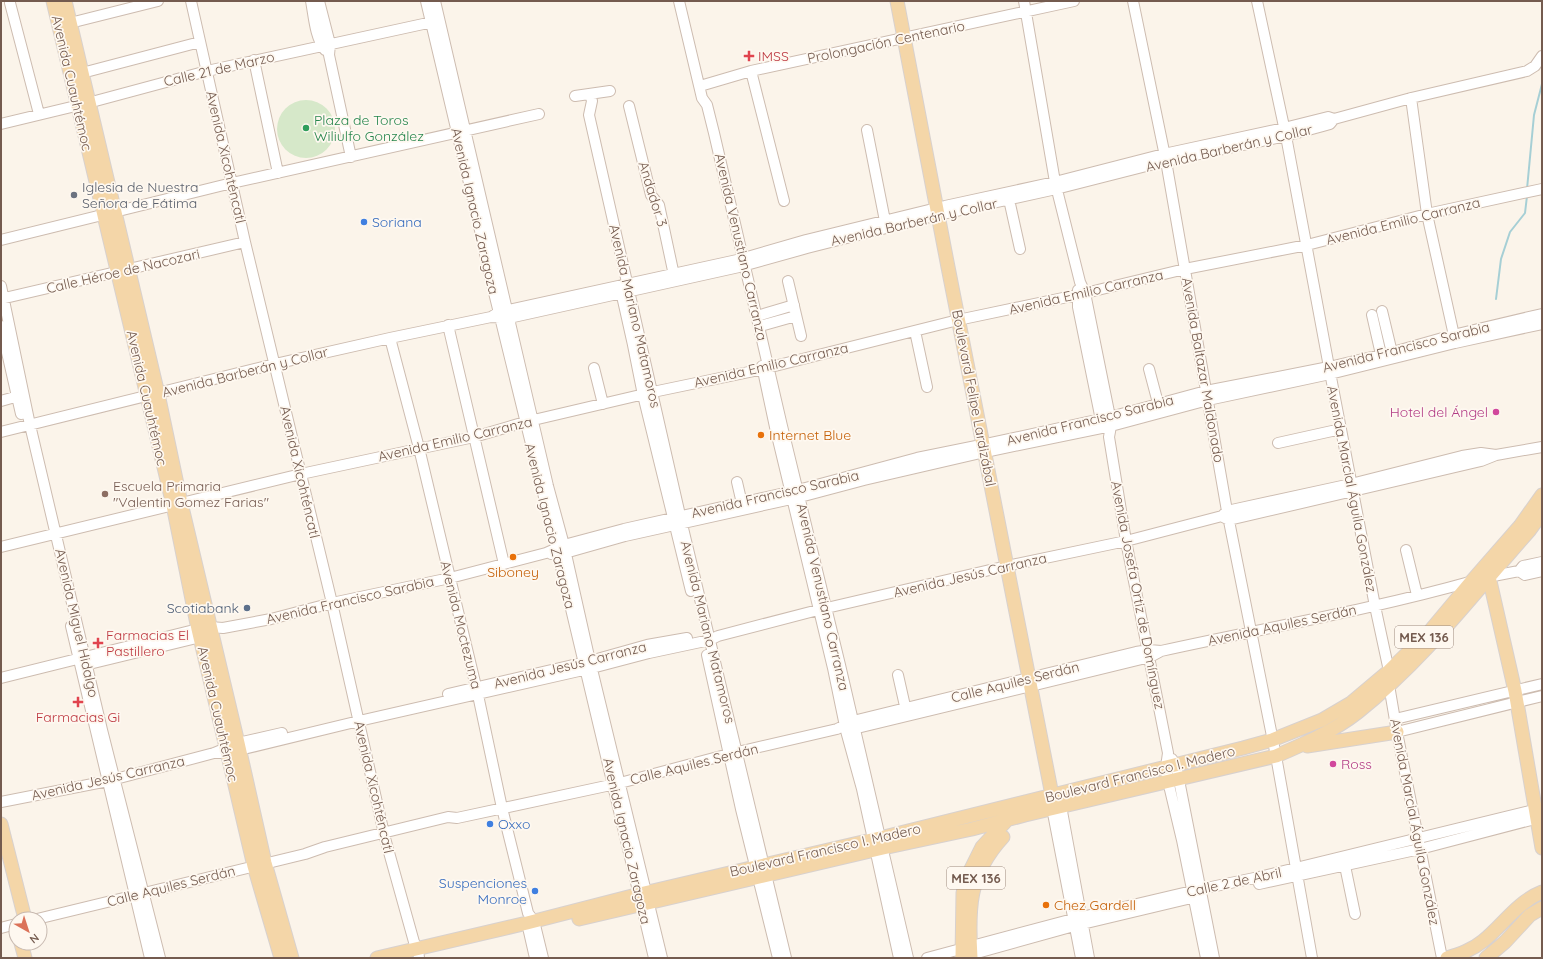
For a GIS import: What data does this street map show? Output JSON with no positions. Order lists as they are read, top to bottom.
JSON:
{
  "streets": {
    "main road": [
      "Avenida Cuauhtémoc",
      "Boulevard Felipe Lardizábal",
      "MEX 136",
      "Boulevard Francisco I. Madero"
    ],
    "street": [
      "Prolongación Centenario",
      "Calle 21 de Marzo",
      "Avenida Barberán y Collar",
      "Avenida Xicohténcatl",
      "Andador 3",
      "Avenida Ignacio Zaragoza",
      "Avenida Emilio Carranza",
      "Avenida Venustiano Carranza",
      "Calle Héroe de Nacozari",
      "Avenida Mariano Matamoros",
      "Avenida Francisco Sarabia",
      "Avenida Baltazar Maldonado",
      "Avenida Marcial Águila González",
      "Avenida Jesús Carranza",
      "Avenida Josefa Ortiz de Domínguez",
      "Avenida Miguel Hidalgo",
      "Avenida Moctezuma",
      "Avenida Aquiles Serdán",
      "Calle Aquiles Serdán",
      "Calle 2 de Abril"
    ]
  },
  "crossings": [
    ["Prolongación Centenario", "Avenida Venustiano Carranza"],
    ["Prolongación Centenario", "Boulevard Felipe Lardizábal"],
    ["Prolongación Centenario", "Avenida Josefa Ortiz de Domínguez"],
    ["Calle 21 de Marzo", "Avenida Cuauhtémoc"],
    ["Calle 21 de Marzo", "Avenida Xicohténcatl"],
    ["Calle 21 de Marzo", "Avenida Ignacio Zaragoza"],
    ["Avenida Cuauhtémoc", "Avenida Barberán y Collar"],
    ["Avenida Cuauhtémoc", "Avenida Emilio Carranza"],
    ["Avenida Cuauhtémoc", "Calle Héroe de Nacozari"],
    ["Avenida Cuauhtémoc", "Avenida Francisco Sarabia"],
    ["Avenida Cuauhtémoc", "Avenida Jesús Carranza"],
    ["Avenida Cuauhtémoc", "Calle Aquiles Serdán"],
    ["Avenida Barberán y Collar", "Avenida Xicohténcatl"],
    ["Avenida Barberán y Collar", "Andador 3"],
    ["Avenida Barberán y Collar", "Avenida Ignacio Zaragoza"],
    ["Avenida Barberán y Collar", "Avenida Venustiano Carranza"],
    ["Avenida Barberán y Collar", "Avenida Mariano Matamoros"],
    ["Avenida Barberán y Collar", "Avenida Baltazar Maldonado"],
    ["Avenida Barberán y Collar", "Boulevard Felipe Lardizábal"],
    ["Avenida Barberán y Collar", "Avenida Marcial Águila González"],
    ["Avenida Barberán y Collar", "Avenida Josefa Ortiz de Domínguez"],
    ["Avenida Barberán y Collar", "Avenida Miguel Hidalgo"],
    ["Avenida Barberán y Collar", "Avenida Moctezuma"],
    ["Avenida Xicohténcatl", "Avenida Emilio Carranza"],
    ["Avenida Xicohténcatl", "Calle Héroe de Nacozari"],
    ["Avenida Xicohténcatl", "Avenida Francisco Sarabia"],
    ["Avenida Xicohténcatl", "Avenida Jesús Carranza"],
    ["Avenida Xicohténcatl", "Calle Aquiles Serdán"],
    ["Avenida Xicohténcatl", "Boulevard Francisco I. Madero"],
    ["Avenida Ignacio Zaragoza", "Avenida Emilio Carranza"],
    ["Avenida Ignacio Zaragoza", "Avenida Francisco Sarabia"],
    ["Avenida Ignacio Zaragoza", "Avenida Jesús Carranza"],
    ["Avenida Ignacio Zaragoza", "Calle Aquiles Serdán"],
    ["Avenida Ignacio Zaragoza", "Boulevard Francisco I. Madero"],
    ["Avenida Emilio Carranza", "Avenida Venustiano Carranza"],
    ["Avenida Emilio Carranza", "Avenida Mariano Matamoros"],
    ["Avenida Emilio Carranza", "Avenida Baltazar Maldonado"],
    ["Avenida Emilio Carranza", "Boulevard Felipe Lardizábal"],
    ["Avenida Emilio Carranza", "Avenida Marcial Águila González"],
    ["Avenida Emilio Carranza", "Avenida Josefa Ortiz de Domínguez"],
    ["Avenida Emilio Carranza", "Avenida Miguel Hidalgo"],
    ["Avenida Emilio Carranza", "Avenida Moctezuma"],
    ["Avenida Venustiano Carranza", "Avenida Francisco Sarabia"],
    ["Avenida Venustiano Carranza", "Avenida Jesús Carranza"],
    ["Avenida Venustiano Carranza", "Calle Aquiles Serdán"],
    ["Avenida Venustiano Carranza", "Boulevard Francisco I. Madero"],
    ["Calle Héroe de Nacozari", "Avenida Miguel Hidalgo"],
    ["Avenida Mariano Matamoros", "Avenida Francisco Sarabia"],
    ["Avenida Mariano Matamoros", "Avenida Jesús Carranza"],
    ["Avenida Mariano Matamoros", "Calle Aquiles Serdán"],
    ["Avenida Mariano Matamoros", "Boulevard Francisco I. Madero"],
    ["Avenida Francisco Sarabia", "Avenida Baltazar Maldonado"],
    ["Avenida Francisco Sarabia", "Boulevard Felipe Lardizábal"],
    ["Avenida Francisco Sarabia", "Avenida Marcial Águila González"],
    ["Avenida Francisco Sarabia", "Avenida Josefa Ortiz de Domínguez"],
    ["Avenida Francisco Sarabia", "Avenida Miguel Hidalgo"],
    ["Avenida Francisco Sarabia", "Avenida Moctezuma"],
    ["Avenida Baltazar Maldonado", "Avenida Jesús Carranza"],
    ["Avenida Baltazar Maldonado", "Avenida Aquiles Serdán"],
    ["Avenida Baltazar Maldonado", "MEX 136"],
    ["Avenida Baltazar Maldonado", "Boulevard Francisco I. Madero"],
    ["Boulevard Felipe Lardizábal", "Avenida Jesús Carranza"],
    ["Boulevard Felipe Lardizábal", "Calle Aquiles Serdán"],
    ["Boulevard Felipe Lardizábal", "Boulevard Francisco I. Madero"],
    ["Avenida Marcial Águila González", "Avenida Jesús Carranza"],
    ["Avenida Marcial Águila González", "Avenida Aquiles Serdán"],
    ["Avenida Marcial Águila González", "MEX 136"],
    ["Avenida Marcial Águila González", "Calle 2 de Abril"],
    ["Avenida Jesús Carranza", "Avenida Josefa Ortiz de Domínguez"],
    ["Avenida Jesús Carranza", "Avenida Miguel Hidalgo"],
    ["Avenida Jesús Carranza", "Avenida Moctezuma"],
    ["Avenida Josefa Ortiz de Domínguez", "Avenida Aquiles Serdán"],
    ["Avenida Josefa Ortiz de Domínguez", "Calle Aquiles Serdán"],
    ["Avenida Josefa Ortiz de Domínguez", "Boulevard Francisco I. Madero"],
    ["Avenida Josefa Ortiz de Domínguez", "Calle 2 de Abril"],
    ["Avenida Miguel Hidalgo", "Calle Aquiles Serdán"],
    ["Avenida Moctezuma", "Calle Aquiles Serdán"],
    ["Avenida Moctezuma", "Boulevard Francisco I. Madero"],
    ["Avenida Aquiles Serdán", "MEX 136"],
    ["Avenida Aquiles Serdán", "Calle Aquiles Serdán"],
    ["MEX 136", "Boulevard Francisco I. Madero"],
    ["MEX 136", "Calle 2 de Abril"]
  ],
  "places": {
    "health": ["IMSS", "Farmacias El Pastillero", "Farmacias Gi"],
    "other": [
      "Plaza de Toros Wiliulfo González",
      "Iglesia de Nuestra Señora de Fátima",
      "Soriana",
      "Hotel del Ángel",
      "Internet Blue",
      "Escuela Primaria \"Valentin Gomez Farias\"",
      "Siboney",
      "Scotiabank",
      "Ross",
      "Oxxo",
      "Suspenciones Monroe",
      "Chez Gardell"
    ]
  },
  "north": "bottom right"
}
